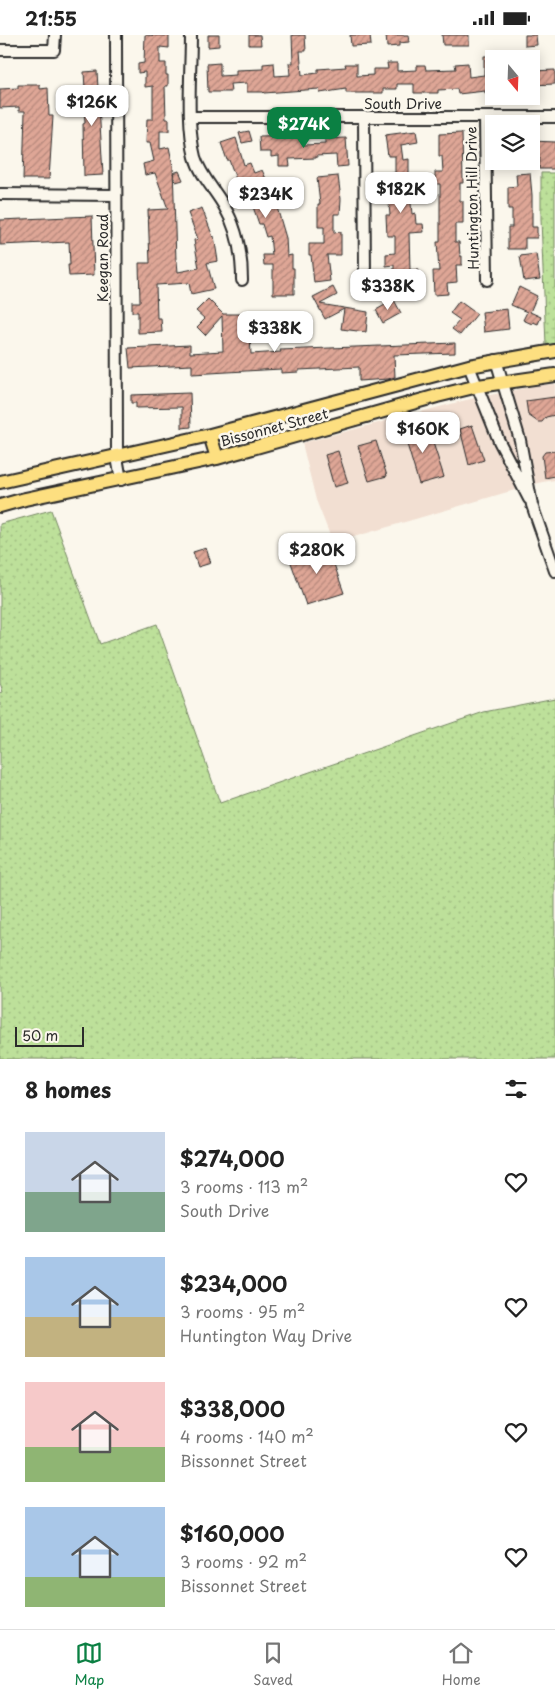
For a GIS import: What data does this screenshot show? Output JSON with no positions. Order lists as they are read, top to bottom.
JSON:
{
  "streets": {
    "main road": ["Bissonnet Street"],
    "street": ["South Drive", "Huntington Hill Drive", "Keegan Road"]
  },
  "crossings": [
    ["Keegan Road", "Bissonnet Street"]
  ],
  "scale_bar": "50 m",
  "north": "bottom",
  "page": {
    "status": "21:55",
    "price": [
      "$126K",
      "$274K",
      "$182K",
      "$234K",
      "$338K",
      "$338K",
      "$160K",
      "$280K"
    ],
    "scale": "50 m",
    "heading": "8 homes",
    "list": [
      {
        "name": "$274,000",
        "note": "3 rooms · 113 m² · South Drive"
      },
      {
        "name": "$234,000",
        "note": "3 rooms · 95 m² · Huntington Way Drive"
      },
      {
        "name": "$338,000",
        "note": "4 rooms · 140 m² · Bissonnet Street"
      },
      {
        "name": "$160,000",
        "note": "3 rooms · 92 m² · Bissonnet Street"
      }
    ],
    "tabs": ["Map", "Saved", "Home"]
  }
}
